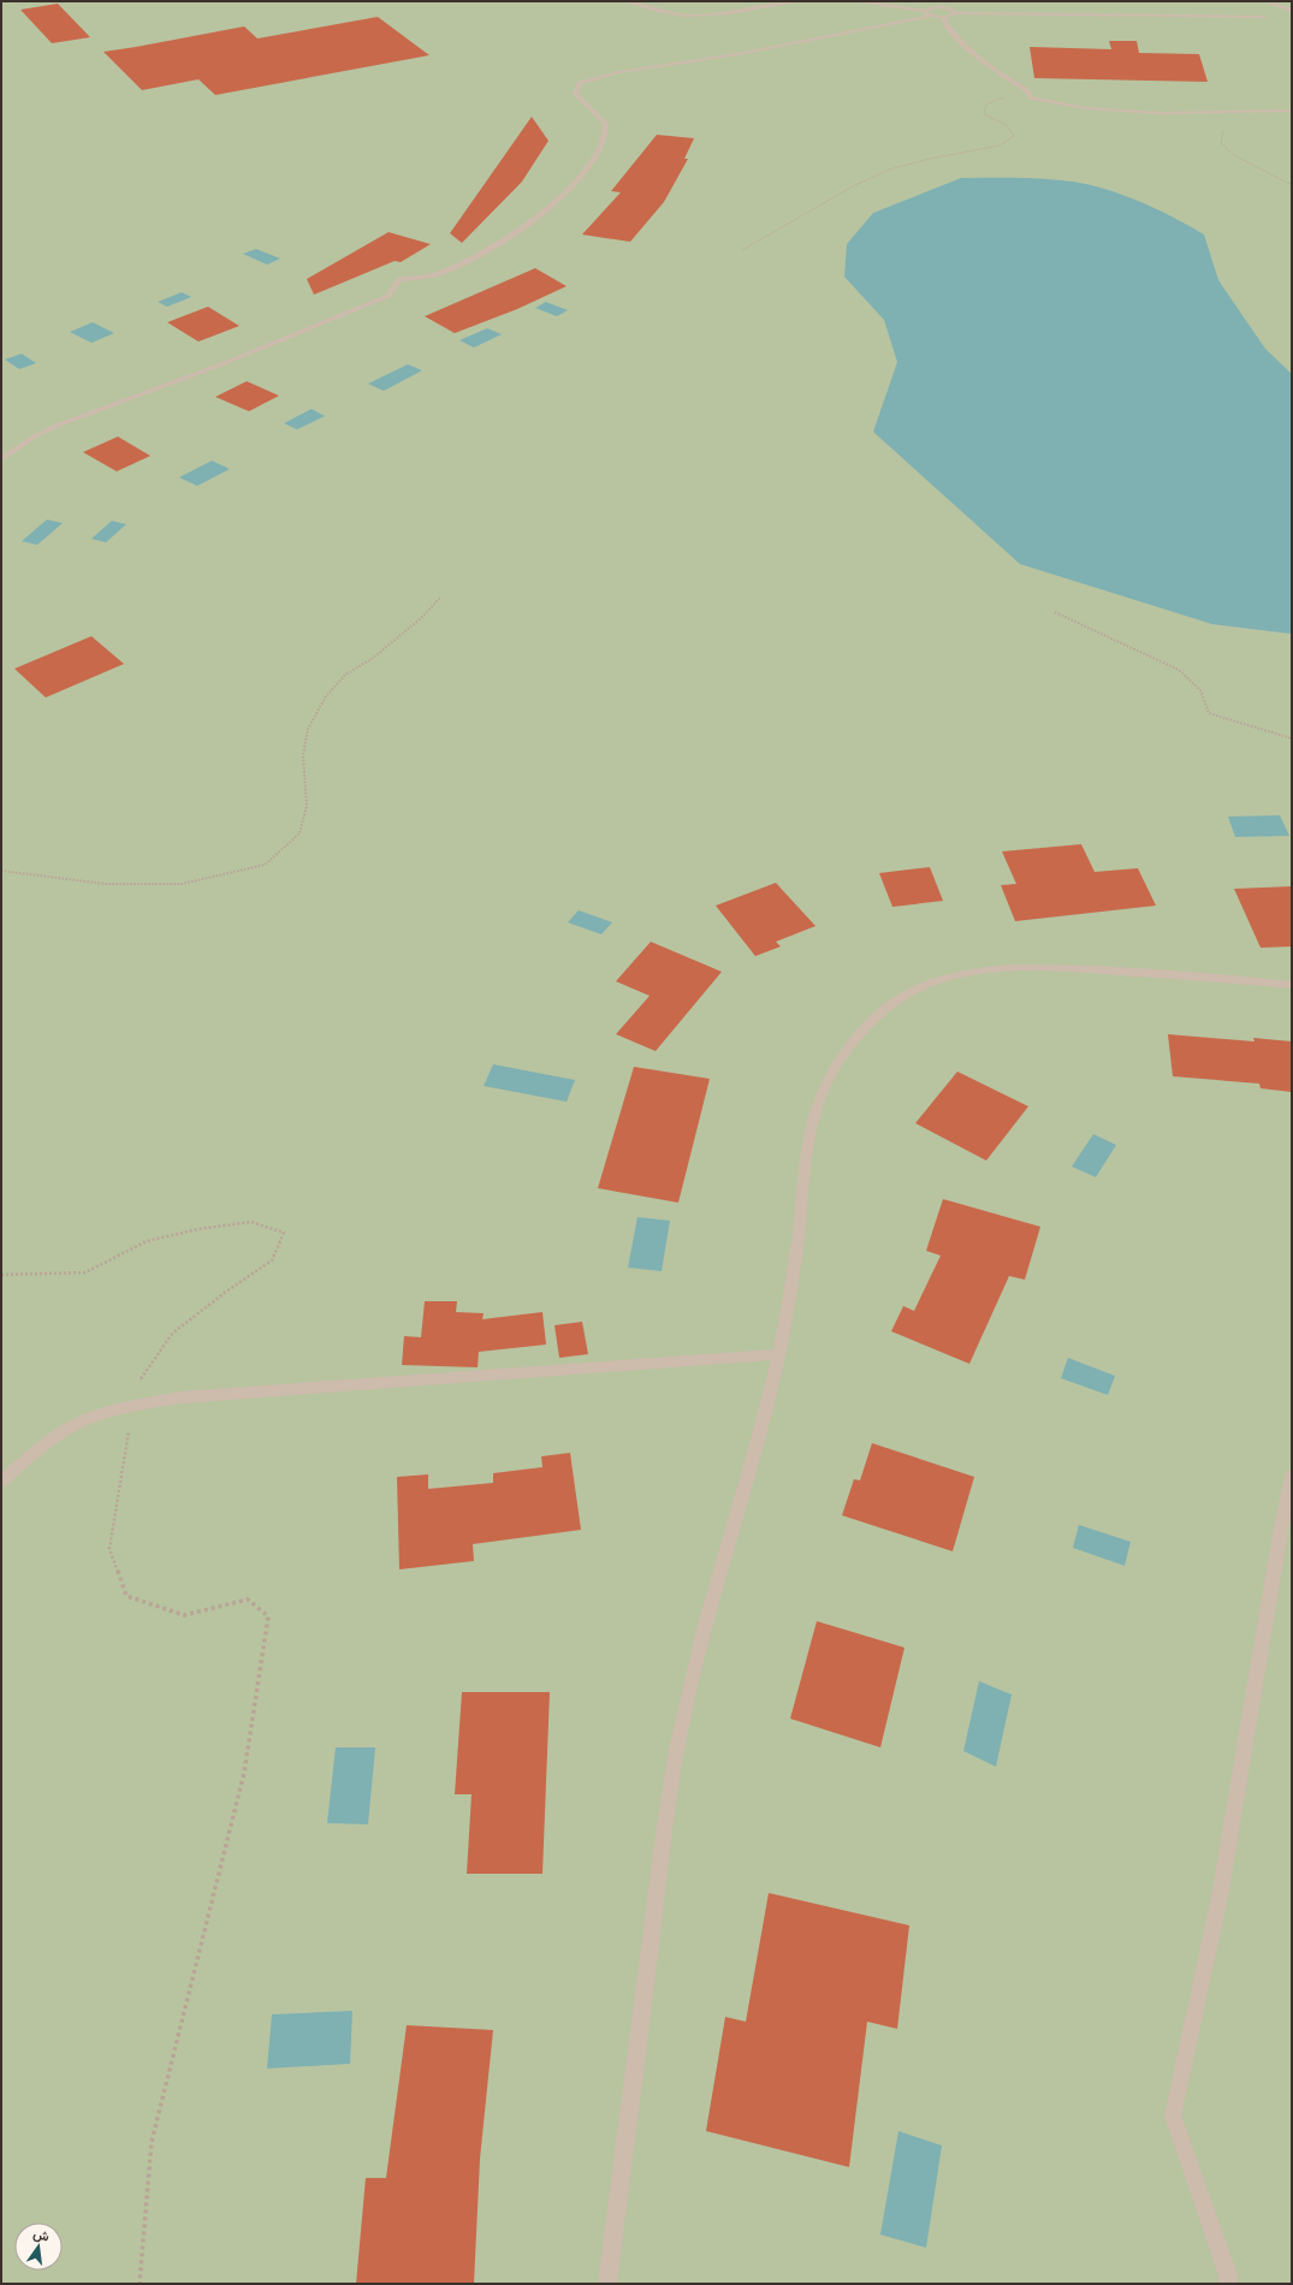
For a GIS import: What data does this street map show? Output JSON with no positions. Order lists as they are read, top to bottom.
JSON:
{
  "north": "top"
}
